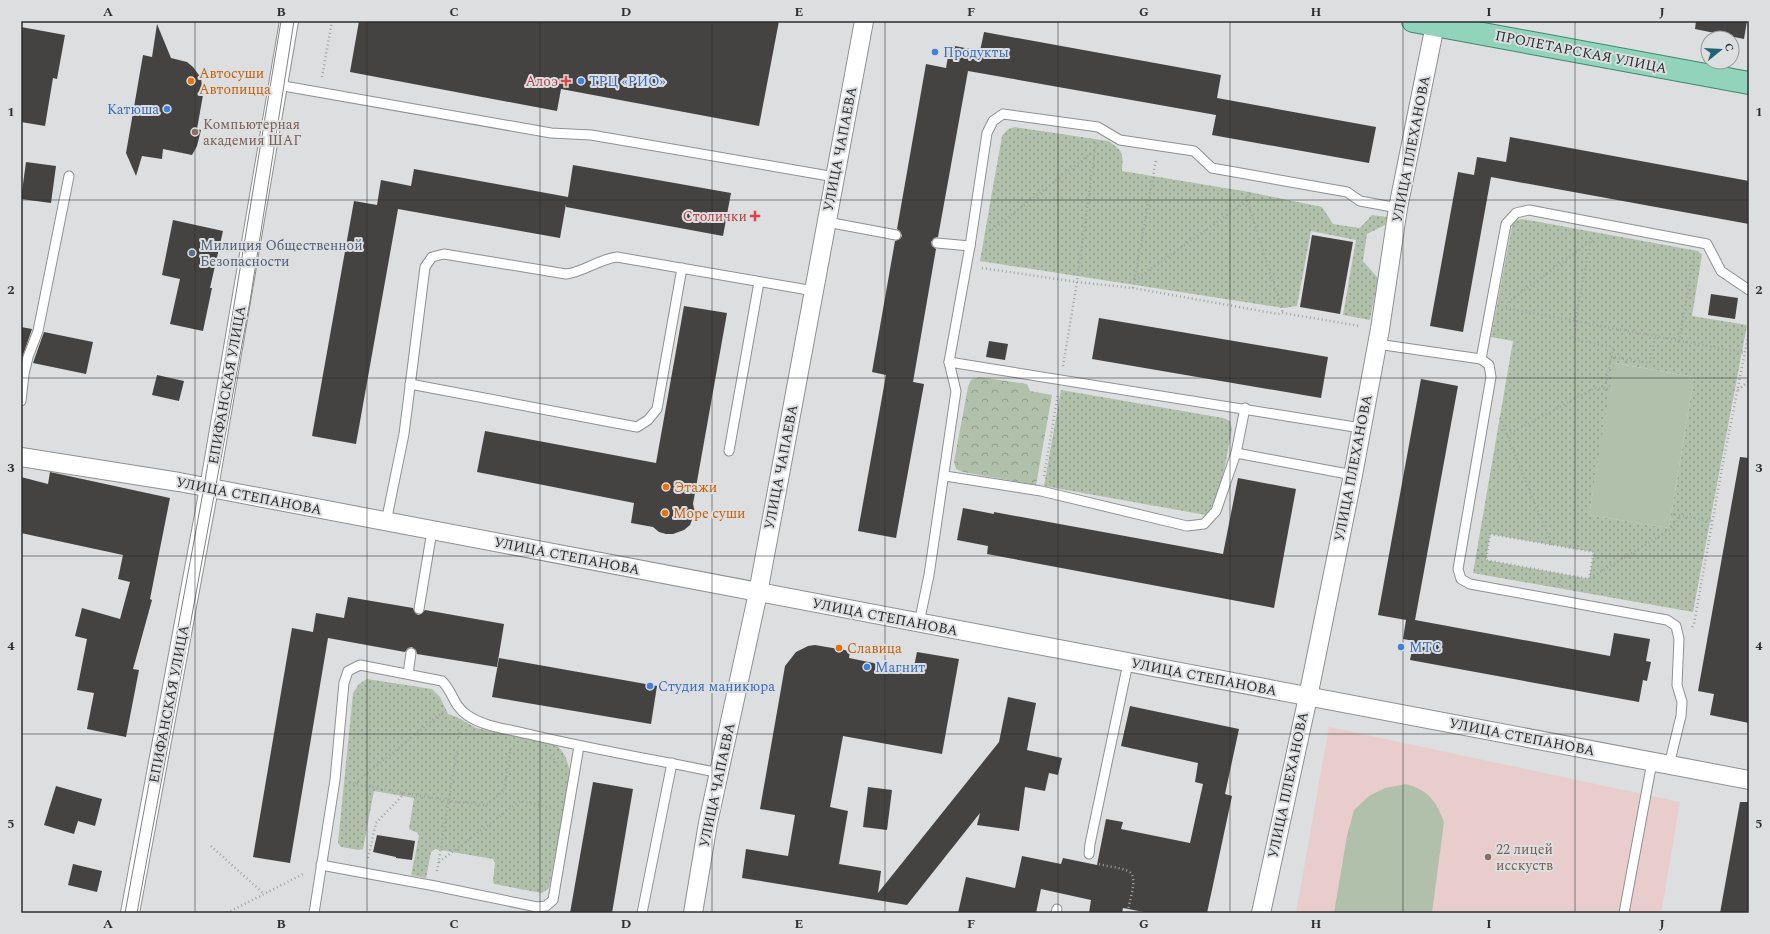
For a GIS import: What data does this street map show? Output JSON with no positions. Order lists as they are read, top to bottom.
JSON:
{
  "streets": {
    "main road": ["ПРОЛЕТАРСКАЯ УЛИЦА"],
    "street": [
      "УЛИЦА ЧАПАЕВА",
      "УЛИЦА ПЛЕХАНОВА",
      "ЕПИФАНСКАЯ УЛИЦА",
      "УЛИЦА СТЕПАНОВА"
    ]
  },
  "crossings": [
    ["ПРОЛЕТАРСКАЯ УЛИЦА", "УЛИЦА ПЛЕХАНОВА"],
    ["УЛИЦА ЧАПАЕВА", "УЛИЦА СТЕПАНОВА"],
    ["УЛИЦА ПЛЕХАНОВА", "УЛИЦА СТЕПАНОВА"],
    ["ЕПИФАНСКАЯ УЛИЦА", "УЛИЦА СТЕПАНОВА"]
  ],
  "places": {
    "other": [
      "Продукты",
      "Автосуши Автопицца",
      "ТРЦ «РИО»",
      "Катюша",
      "Компьютерная академия ШАГ",
      "Милиция Общественной Безопасности",
      "Этажи",
      "Море суши",
      "МТС",
      "Славица",
      "Магнит",
      "Студия маникюра",
      "22 лицей исскуств"
    ],
    "health": ["Алоэ", "Столички"]
  },
  "north": "right",
  "grid": {
    "columns": [
      "A",
      "B",
      "C",
      "D",
      "E",
      "F",
      "G",
      "H",
      "I",
      "J"
    ],
    "rows": [
      "1",
      "2",
      "3",
      "4",
      "5"
    ]
  }
}
